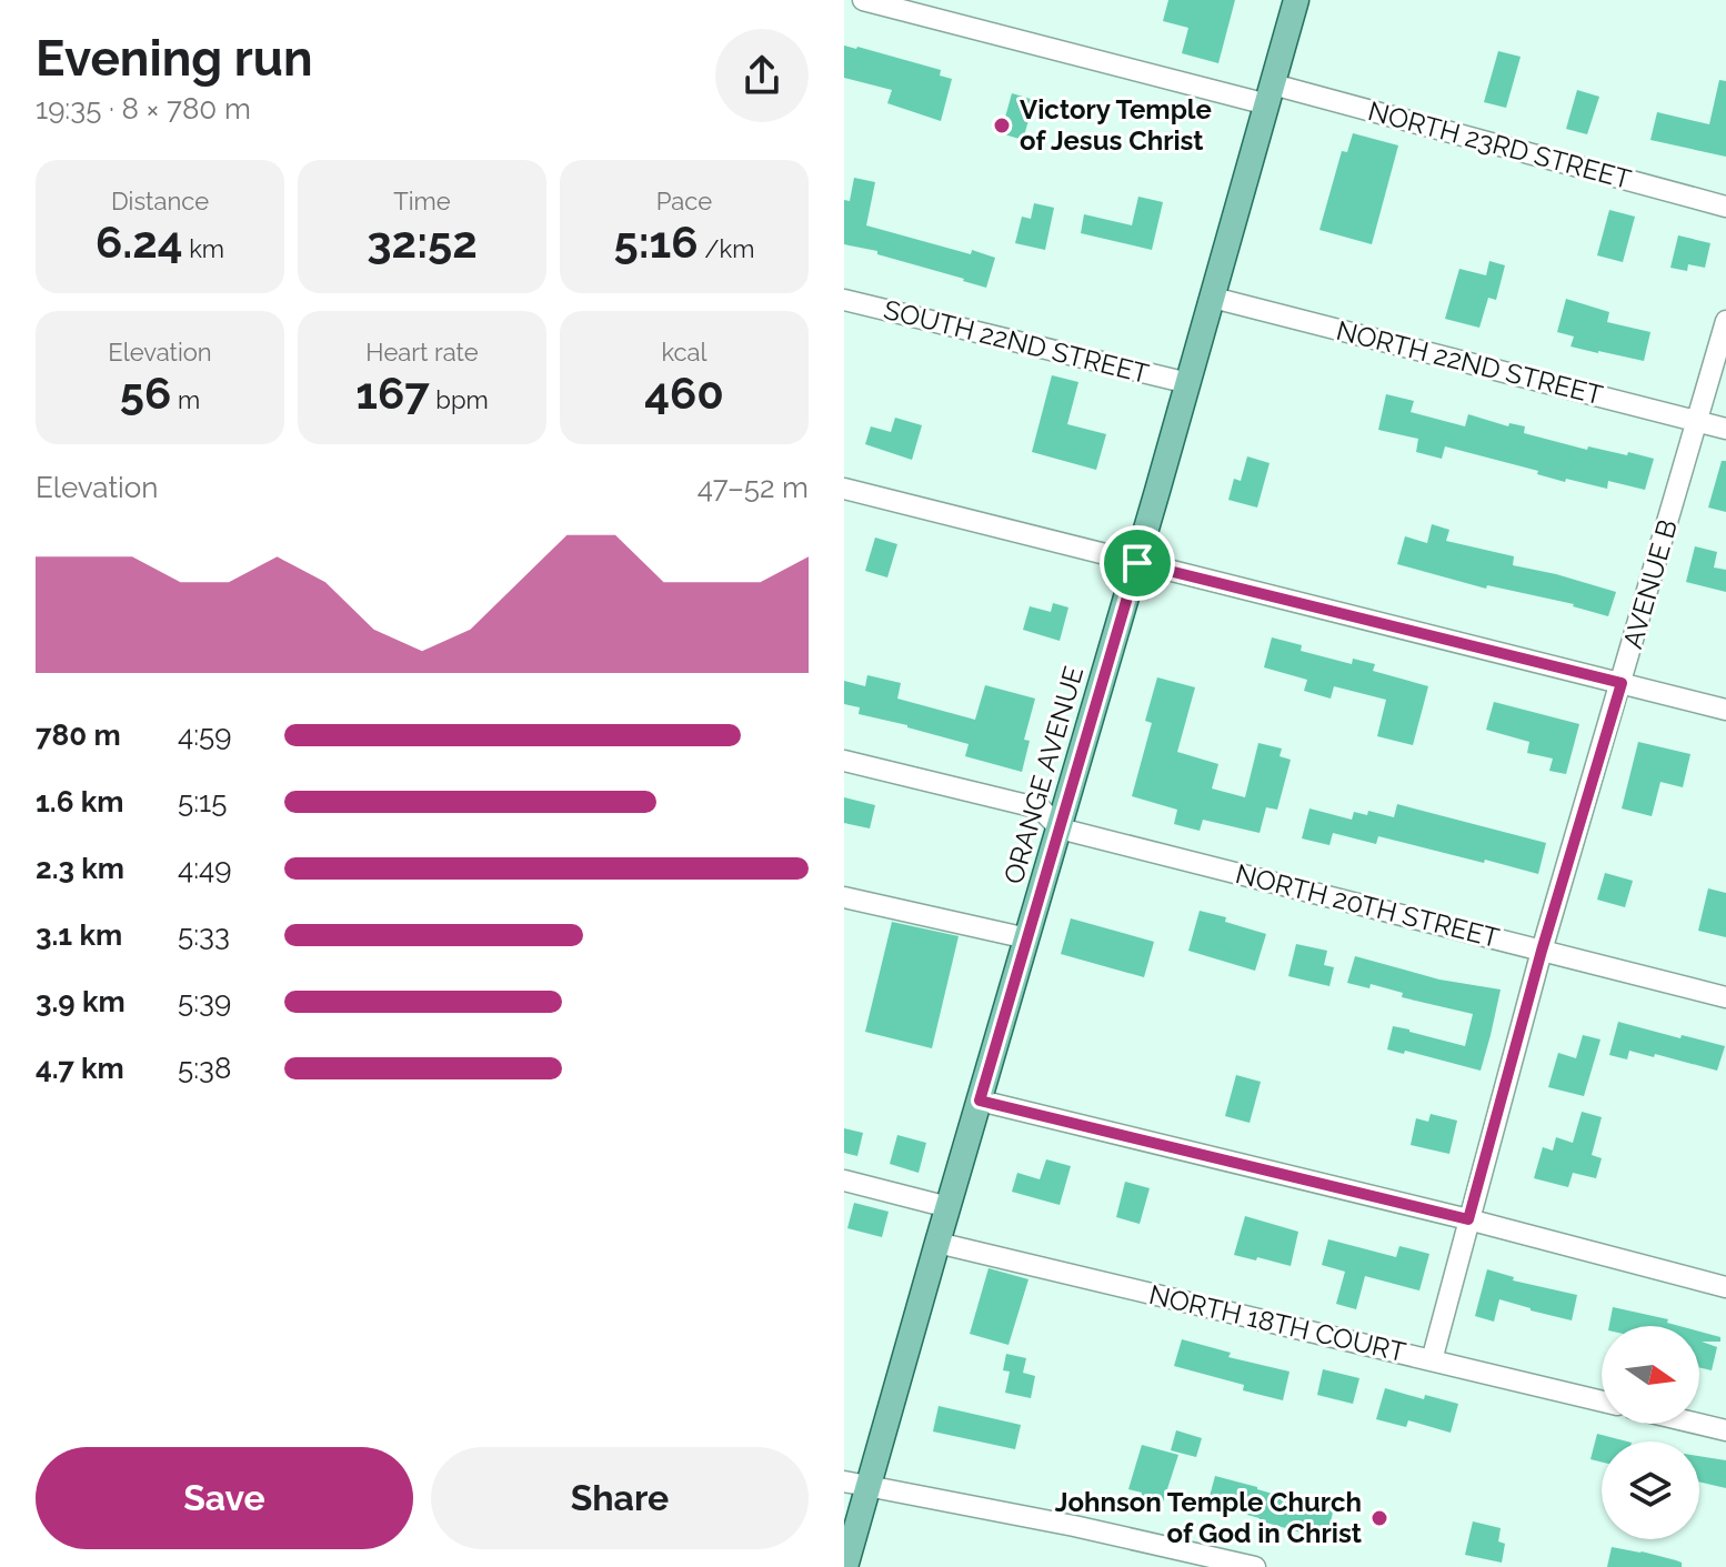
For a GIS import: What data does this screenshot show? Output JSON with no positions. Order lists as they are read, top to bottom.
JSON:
{
  "streets": {
    "main road": ["ORANGE AVENUE"],
    "street": [
      "NORTH 23RD STREET",
      "SOUTH 22ND STREET",
      "NORTH 22ND STREET",
      "AVENUE B",
      "NORTH 20TH STREET",
      "NORTH 18TH COURT"
    ]
  },
  "crossings": [
    ["NORTH 23RD STREET", "ORANGE AVENUE"],
    ["SOUTH 22ND STREET", "ORANGE AVENUE"],
    ["NORTH 22ND STREET", "AVENUE B"],
    ["NORTH 22ND STREET", "ORANGE AVENUE"],
    ["AVENUE B", "NORTH 20TH STREET"],
    ["AVENUE B", "NORTH 18TH COURT"],
    ["ORANGE AVENUE", "NORTH 20TH STREET"],
    ["ORANGE AVENUE", "NORTH 18TH COURT"]
  ],
  "places": ["Victory Temple of Jesus Christ", "Johnson Temple Church of God in Christ"],
  "north": "right",
  "page": {
    "heading": ["Evening run", "19:35 · 8 × 780 m"],
    "stats": [
      ["Distance", "6.24 km"],
      ["Time", "32:52"],
      ["Pace", "5:16 /km"],
      ["Elevation", "56 m"],
      ["Heart rate", "167 bpm"],
      ["kcal", "460"]
    ],
    "chart": ["Elevation", "47–52 m"],
    "list": [
      {
        "name": "780 m",
        "note": "4:59"
      },
      {
        "name": "1.6 km",
        "note": "5:15"
      },
      {
        "name": "2.3 km",
        "note": "4:49"
      },
      {
        "name": "3.1 km",
        "note": "5:33"
      },
      {
        "name": "3.9 km",
        "note": "5:39"
      },
      {
        "name": "4.7 km",
        "note": "5:38"
      }
    ],
    "buttons": ["Save", "Share"]
  }
}
